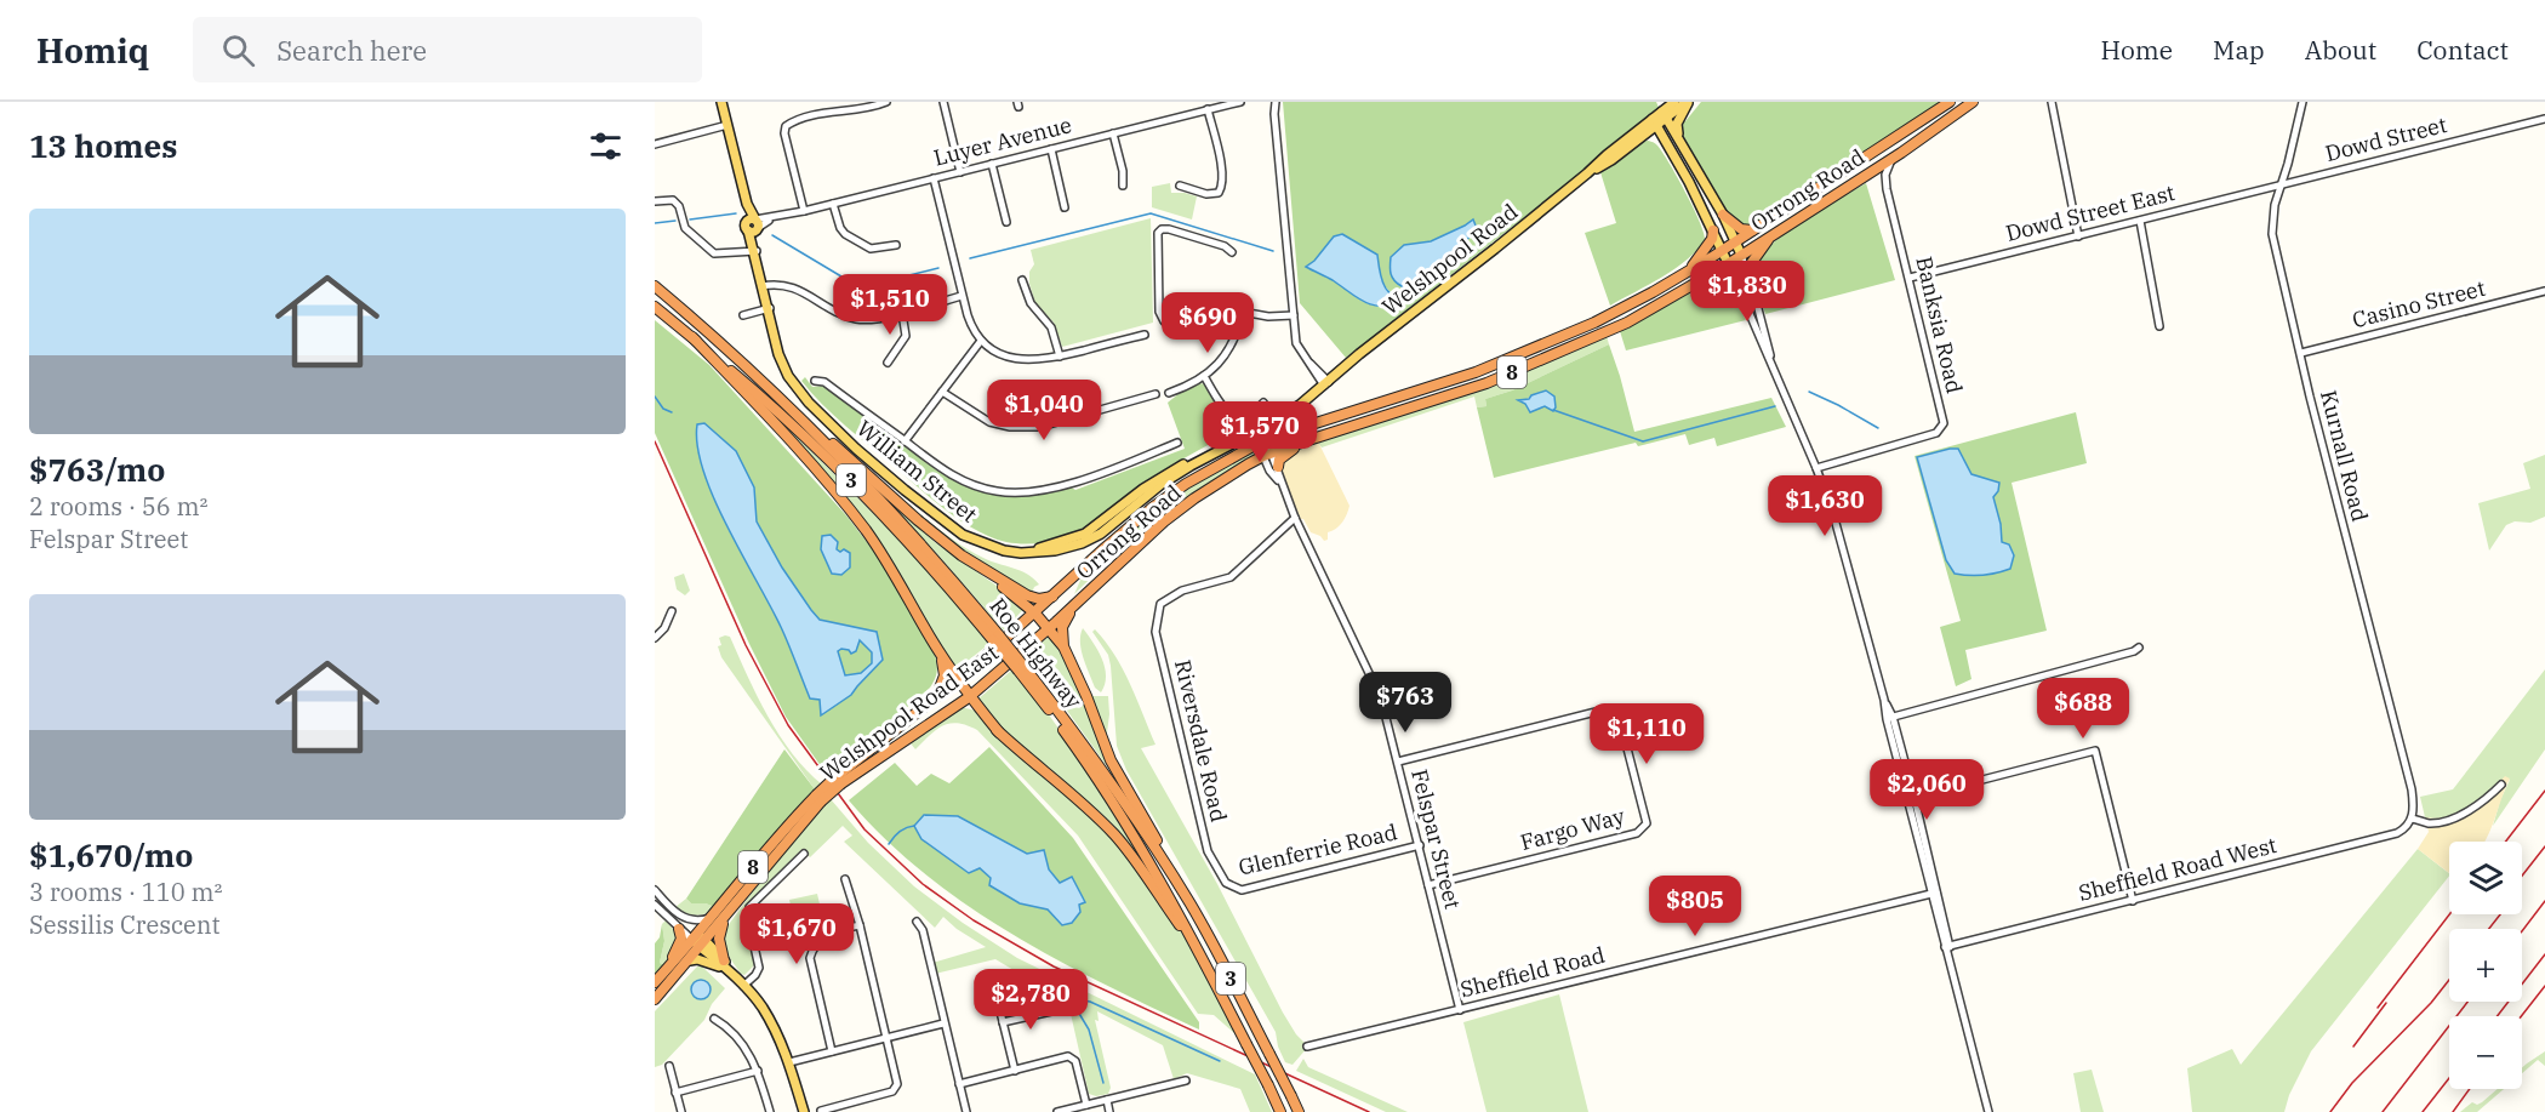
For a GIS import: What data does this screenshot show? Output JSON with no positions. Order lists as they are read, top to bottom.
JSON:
{
  "streets": {
    "highway": [
      "Orrong Road",
      "8",
      "3",
      "Roe Highway",
      "Welshpool Road East"
    ],
    "main road": ["Welshpool Road", "William Street"],
    "street": [
      "Dowd Street",
      "Luyer Avenue",
      "Dowd Street East",
      "Casino Street",
      "Banksia Road",
      "Kurnall Road",
      "Riversdale Road",
      "Fargo Way",
      "Felspar Street",
      "Glenferrie Road",
      "Sheffield Road West",
      "Sheffield Road"
    ]
  },
  "crossings": [
    ["Dowd Street", "Dowd Street East"],
    ["Dowd Street", "Kurnall Road"],
    ["Luyer Avenue", "William Street"],
    ["Orrong Road", "Roe Highway"],
    ["Orrong Road", "Welshpool Road East"],
    ["Orrong Road", "Felspar Street"],
    ["Dowd Street East", "Banksia Road"],
    ["Dowd Street East", "Kurnall Road"],
    ["Welshpool Road", "William Street"],
    ["Casino Street", "Kurnall Road"],
    ["8", "Welshpool Road East"],
    ["Kurnall Road", "Sheffield Road West"],
    ["Roe Highway", "Welshpool Road East"],
    ["Riversdale Road", "Felspar Street"],
    ["Riversdale Road", "Glenferrie Road"],
    ["Fargo Way", "Felspar Street"],
    ["Felspar Street", "Glenferrie Road"],
    ["Felspar Street", "Sheffield Road"]
  ],
  "page": {
    "header": "Homiq",
    "search": "Search here",
    "nav": [
      "Home",
      "Map",
      "About",
      "Contact"
    ],
    "heading": "13 homes",
    "list": [
      {
        "name": "$763/mo",
        "note": "2 rooms · 56 m² · Felspar Street"
      },
      {
        "name": "$1,670/mo",
        "note": "3 rooms · 110 m² · Sessilis Crescent"
      }
    ],
    "price": [
      "$1,830",
      "$1,510",
      "$690",
      "$1,040",
      "$1,570",
      "$1,630",
      "$763",
      "$688",
      "$1,110",
      "$2,060",
      "$805",
      "$1,670",
      "$2,780"
    ],
    "map_buttons": ["+", "−"]
  }
}
